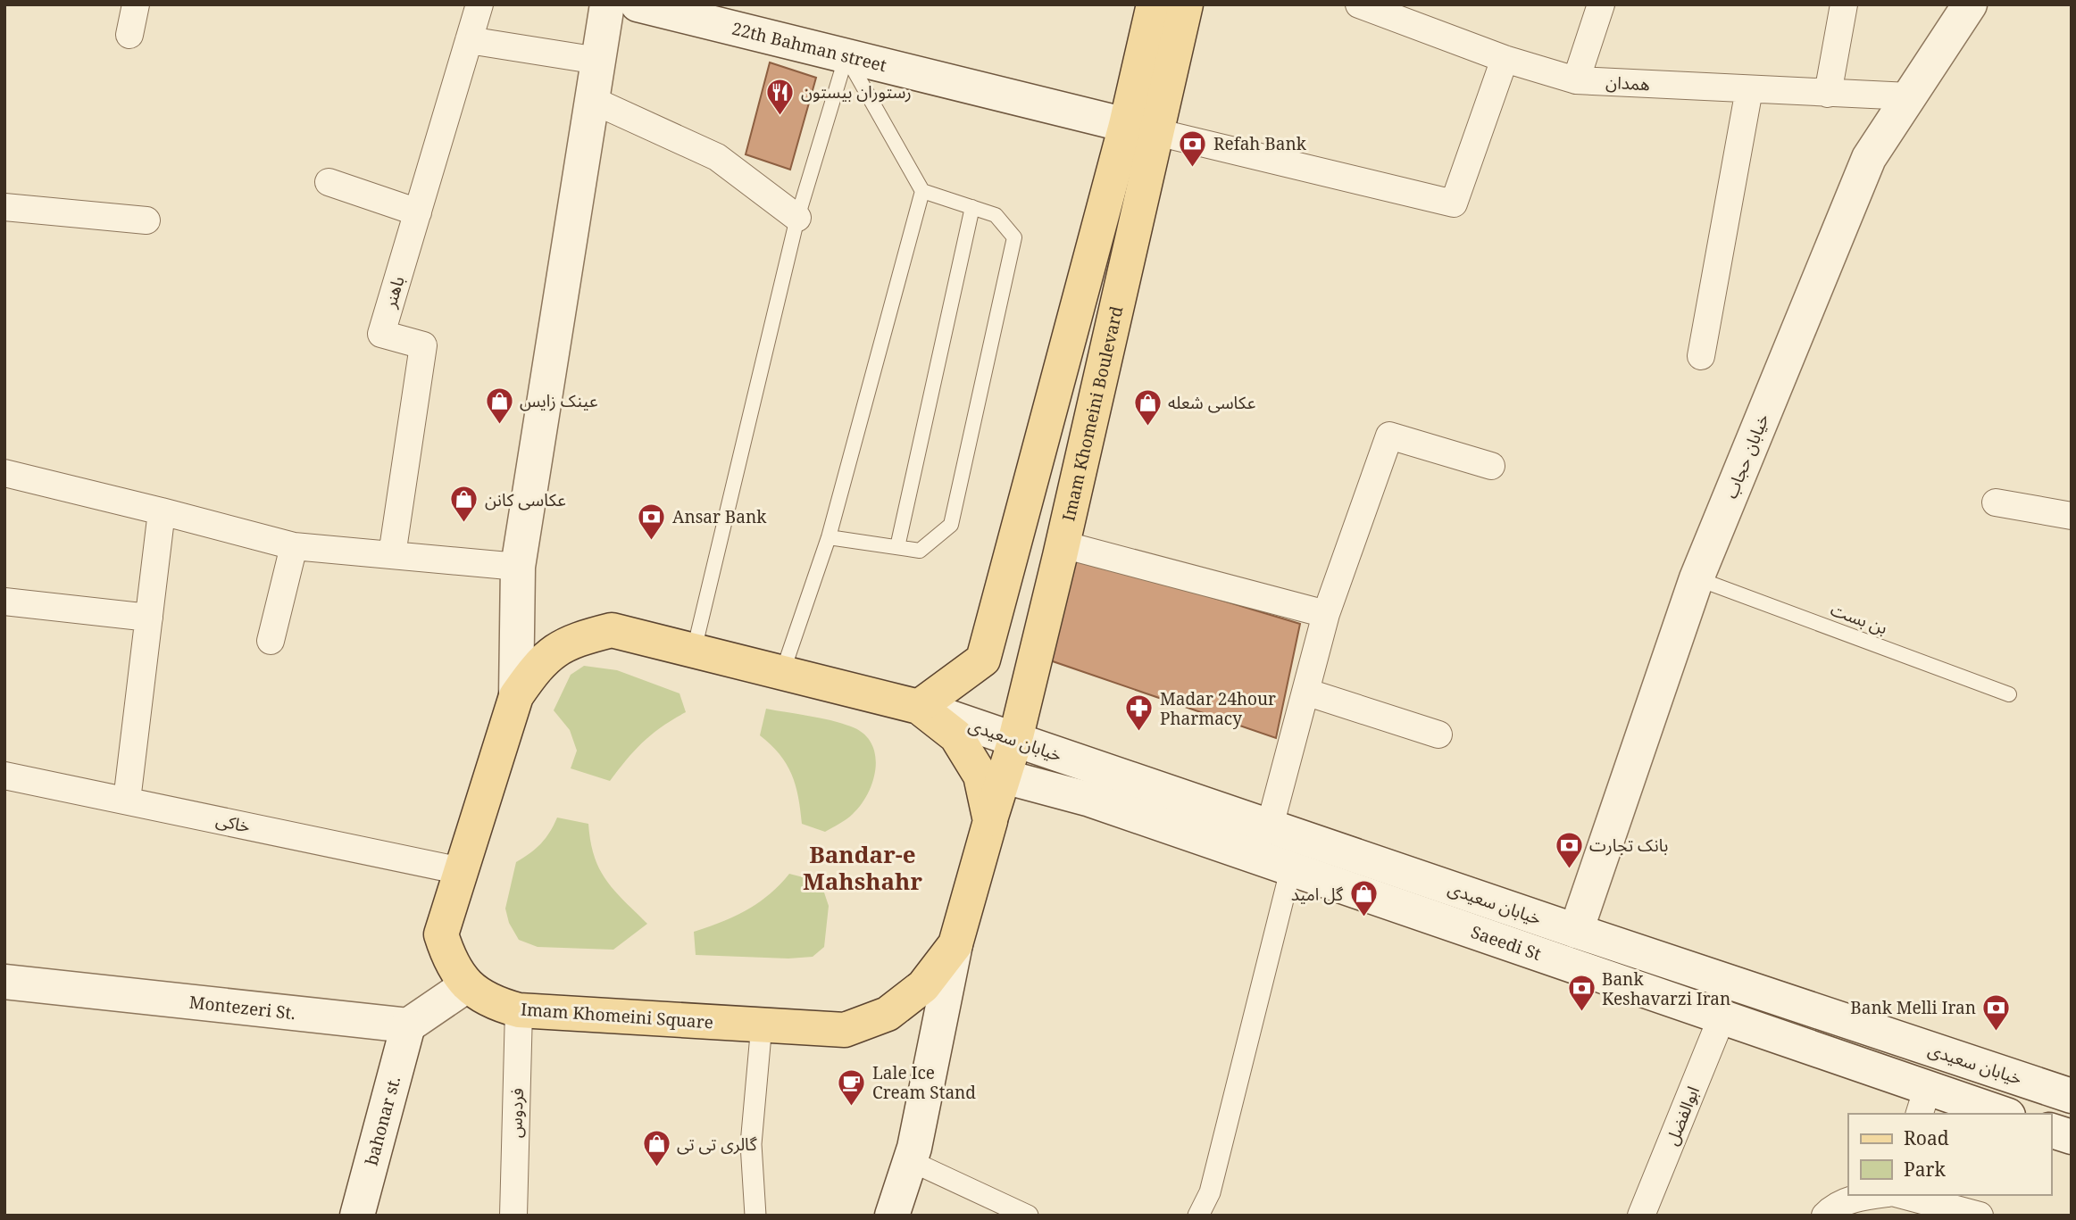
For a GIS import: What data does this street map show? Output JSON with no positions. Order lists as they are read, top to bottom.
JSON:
{
  "streets": {
    "main road": [
      "22th Bahman street",
      "Imam Khomeini Boulevard",
      "خیابان حجاب",
      "خیابان سعیدی",
      "Saeedi St",
      "Montezeri St.",
      "Imam Khomeini Square",
      "bahonar st."
    ],
    "street": [
      "همدان",
      "باهنر",
      "خاکی",
      "فردوس",
      "ابوالفضل"
    ],
    "lane": ["بن بست"]
  },
  "crossings": [
    ["22th Bahman street", "Imam Khomeini Boulevard"],
    ["همدان", "خیابان حجاب"],
    ["Imam Khomeini Boulevard", "خیابان سعیدی"],
    ["Imam Khomeini Boulevard", "Saeedi St"],
    ["Imam Khomeini Boulevard", "Imam Khomeini Square"],
    ["خیابان حجاب", "بن بست"],
    ["خیابان حجاب", "خیابان سعیدی"],
    ["خیابان سعیدی", "Imam Khomeini Square"],
    ["خاکی", "Imam Khomeini Square"],
    ["Saeedi St", "ابوالفضل"],
    ["Montezeri St.", "bahonar st."],
    ["Imam Khomeini Square", "فردوس"]
  ],
  "districts": ["Bandar-e Mahshahr"],
  "places": {
    "restaurant": ["رستوران بیستون"],
    "bank": [
      "Refah Bank",
      "Ansar Bank",
      "بانک تجارت",
      "Bank Keshavarzi Iran",
      "Bank Melli Iran"
    ],
    "shop": [
      "عینک زایس",
      "عکاسی شعله",
      "عکاسی کانن",
      "گل امید",
      "گالری تی تی"
    ],
    "pharmacy": ["Madar 24hour Pharmacy"],
    "cafe": ["Lale Ice Cream Stand"]
  },
  "legend": ["Road", "Park"]
}
